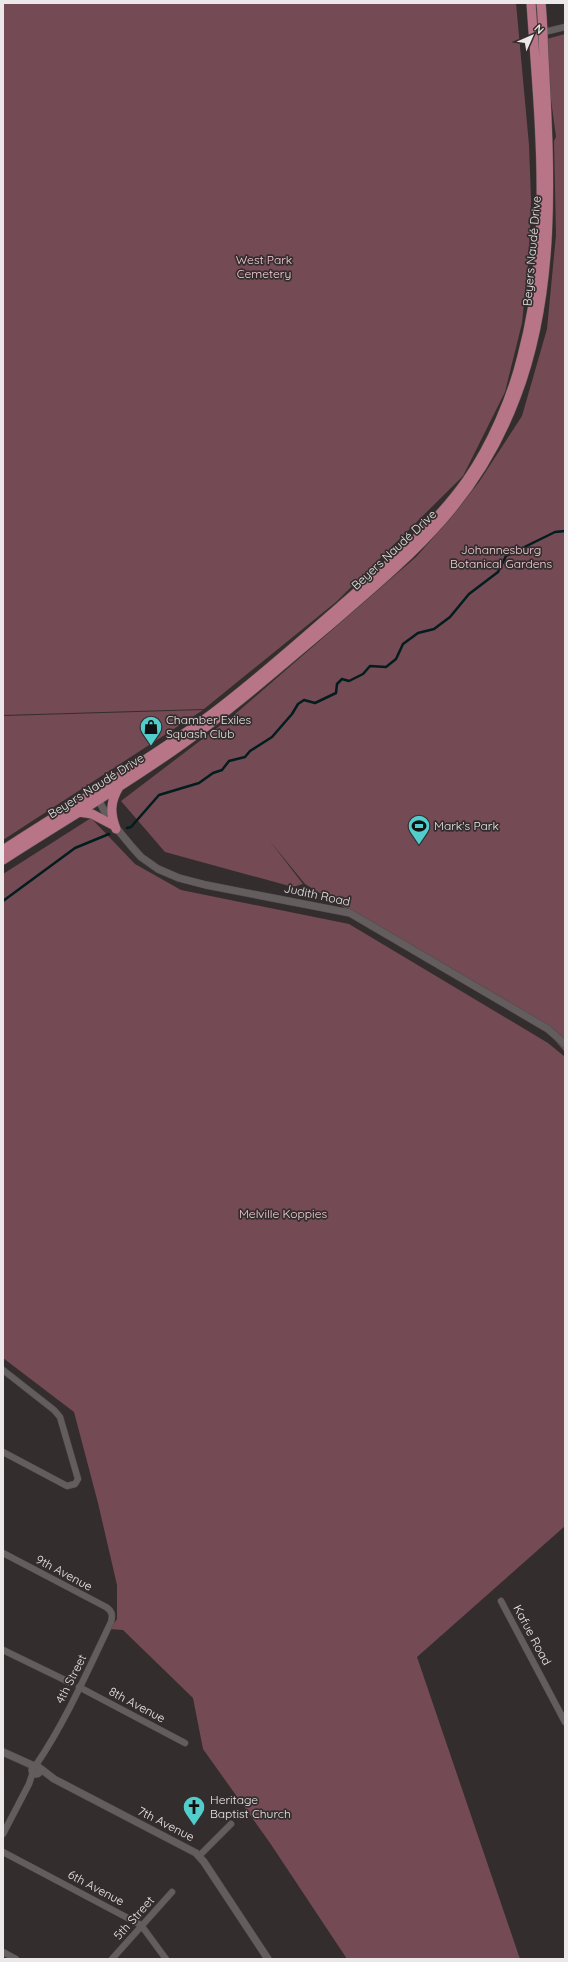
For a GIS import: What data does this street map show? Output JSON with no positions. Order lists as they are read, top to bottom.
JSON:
{
  "streets": {
    "main road": ["Beyers Naudé Drive"],
    "street": [
      "Judith Road",
      "9th Avenue",
      "Kafue Road",
      "4th Street",
      "8th Avenue",
      "7th Avenue",
      "6th Avenue",
      "5th Street"
    ]
  },
  "crossings": [
    ["Beyers Naudé Drive", "Judith Road"],
    ["9th Avenue", "4th Street"],
    ["4th Street", "8th Avenue"],
    ["4th Street", "7th Avenue"],
    ["6th Avenue", "5th Street"]
  ],
  "parks": ["West Park Cemetery", "Johannesburg Botanical Gardens", "Melville Koppies"],
  "places": {
    "shop": ["Chamber Exiles Squash Club"],
    "sports": ["Mark's Park"],
    "church": ["Heritage Baptist Church"]
  },
  "north": "top right"
}
